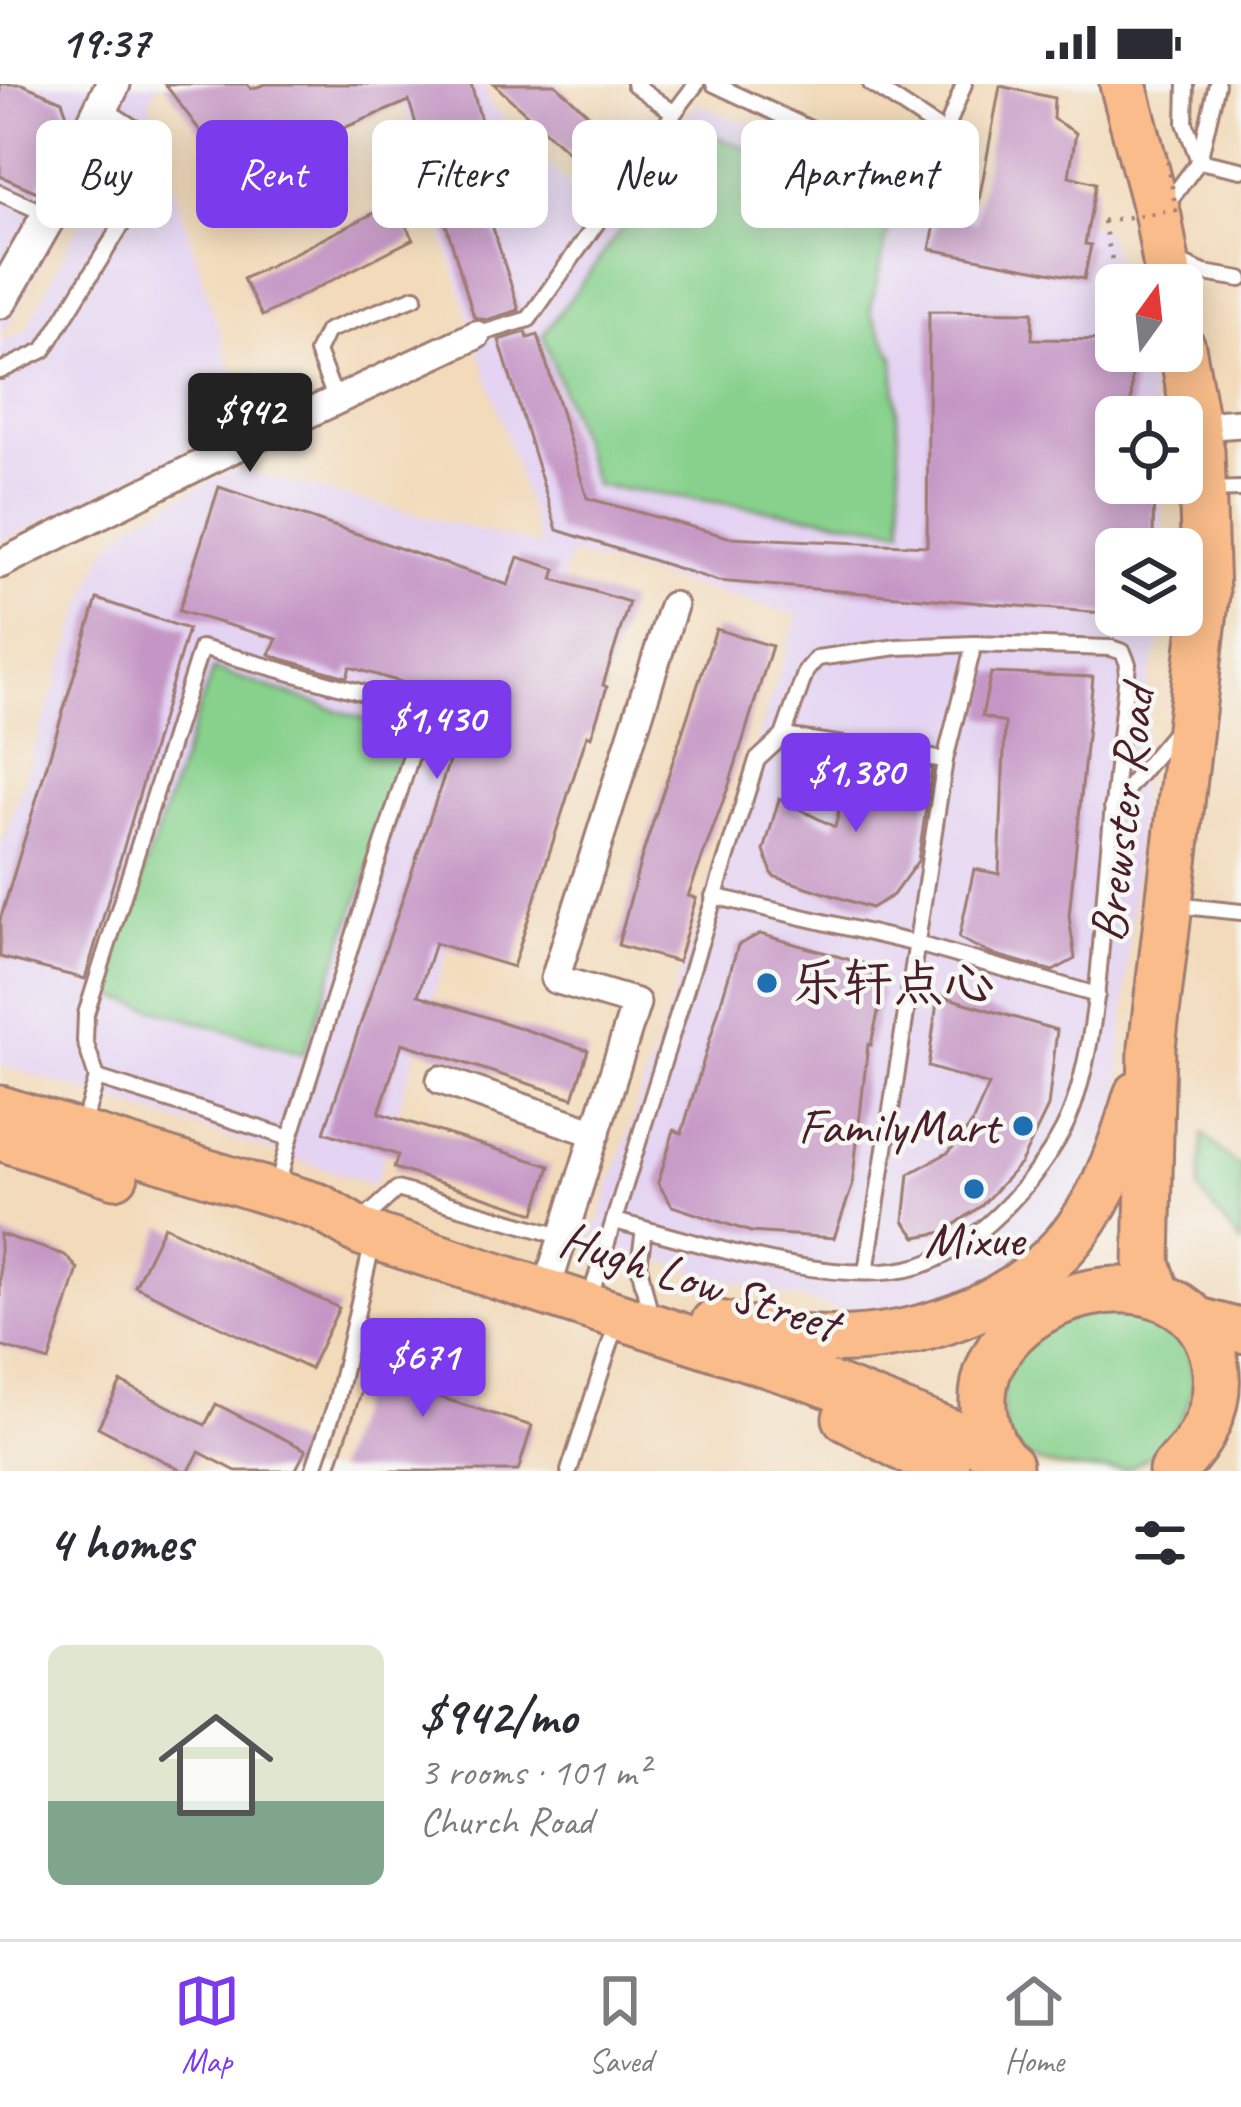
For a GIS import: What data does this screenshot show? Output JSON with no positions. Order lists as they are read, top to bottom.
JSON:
{
  "streets": {
    "highway": ["Brewster Road", "Hugh Low Street"]
  },
  "places": ["乐轩点心", "FamilyMart", "Mixue"],
  "north": "top",
  "page": {
    "status": "19:37",
    "chip": [
      "Buy",
      "Rent",
      "Filters",
      "New",
      "Apartment"
    ],
    "price": [
      "$942",
      "$1,430",
      "$1,380",
      "$671"
    ],
    "heading": "4 homes",
    "list": [
      {
        "name": "$942/mo",
        "note": "3 rooms · 101 m² · Church Road"
      }
    ],
    "tabs": ["Map", "Saved", "Home"]
  }
}
